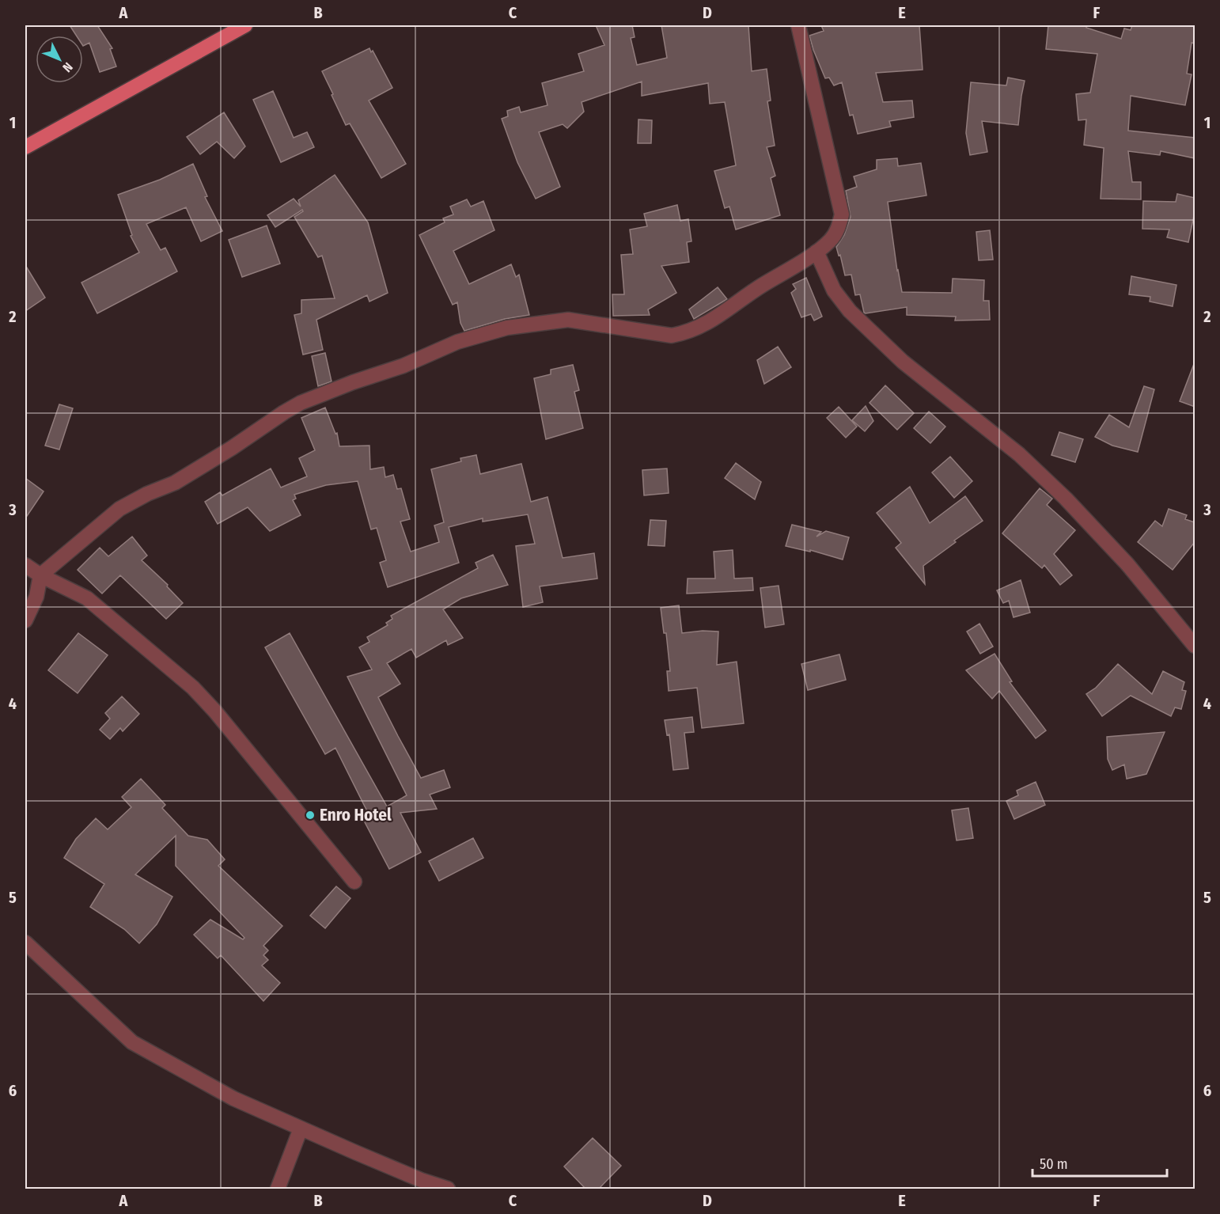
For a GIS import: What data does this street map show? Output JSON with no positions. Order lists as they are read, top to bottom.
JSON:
{
  "places": ["Enro Hotel"],
  "scale_bar": "50 m",
  "north": "bottom right",
  "grid": {
    "columns": [
      "A",
      "B",
      "C",
      "D",
      "E",
      "F"
    ],
    "rows": [
      "1",
      "2",
      "3",
      "4",
      "5",
      "6"
    ]
  }
}
